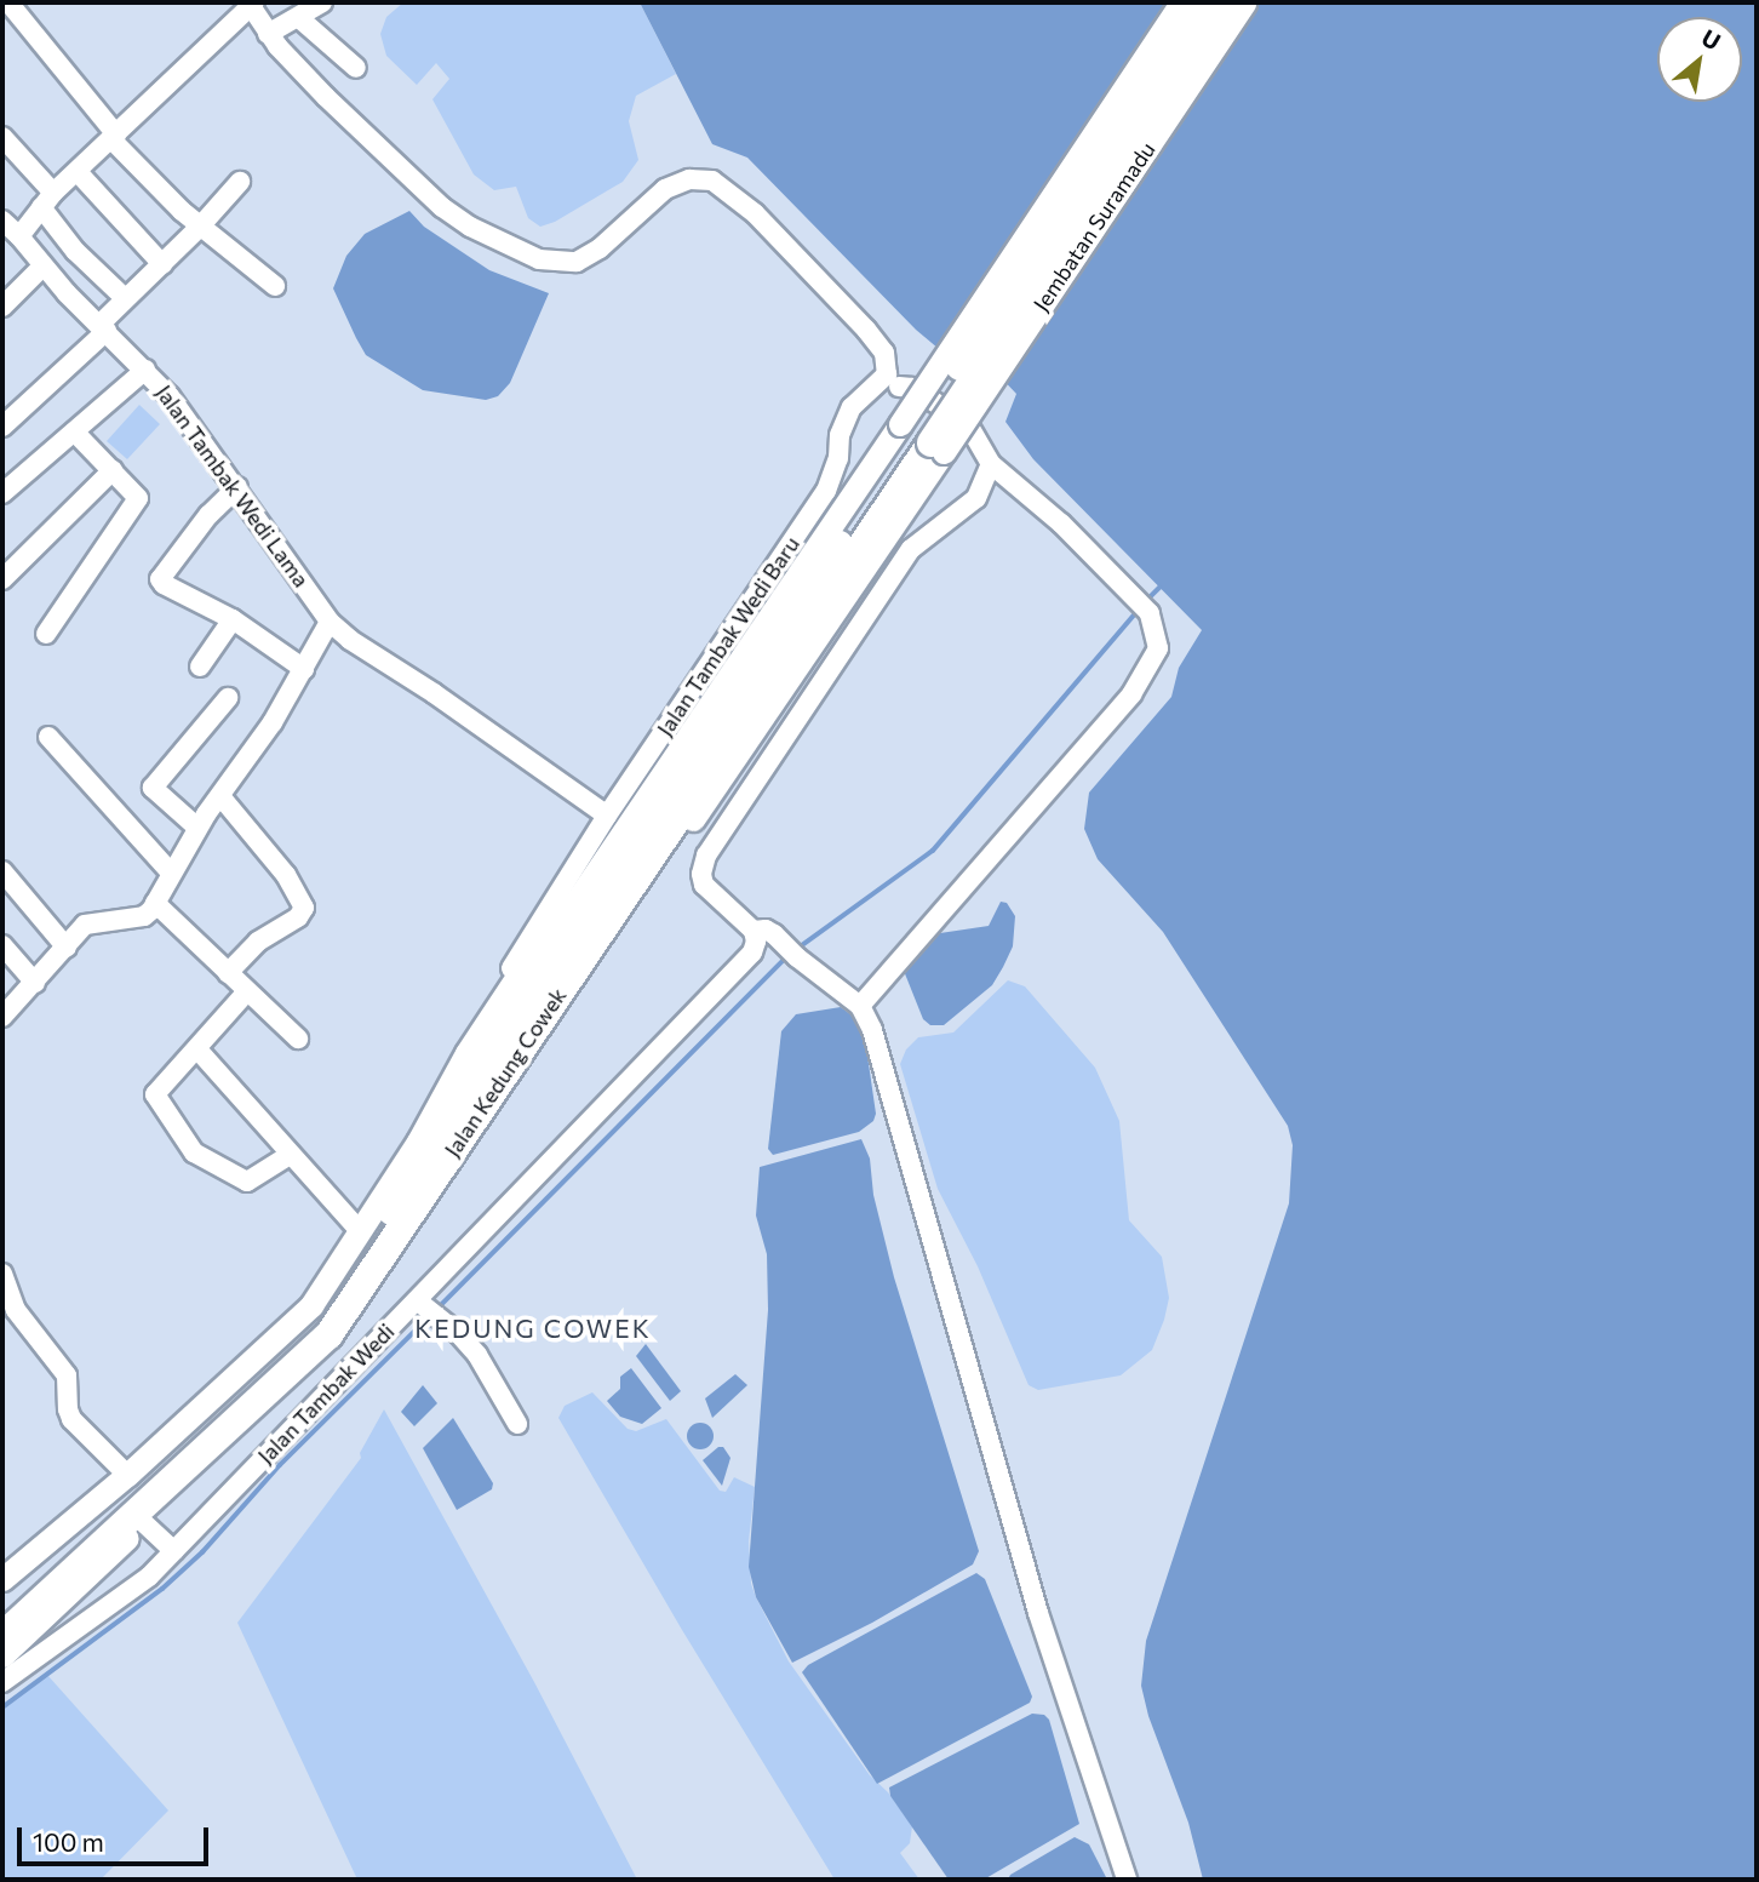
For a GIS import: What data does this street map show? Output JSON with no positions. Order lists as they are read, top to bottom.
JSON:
{
  "streets": {
    "highway": ["Jembatan Suramadu", "Jalan Kedung Cowek"],
    "main road": ["Jalan Tambak Wedi Baru"],
    "street": ["Jalan Tambak Wedi Lama", "Jalan Tambak Wedi"]
  },
  "crossings": [
    ["Jembatan Suramadu", "Jalan Kedung Cowek"],
    ["Jalan Tambak Wedi Lama", "Jalan Tambak Wedi Baru"]
  ],
  "districts": ["KEDUNG COWEK"],
  "scale_bar": "100 m",
  "north": "top right"
}
